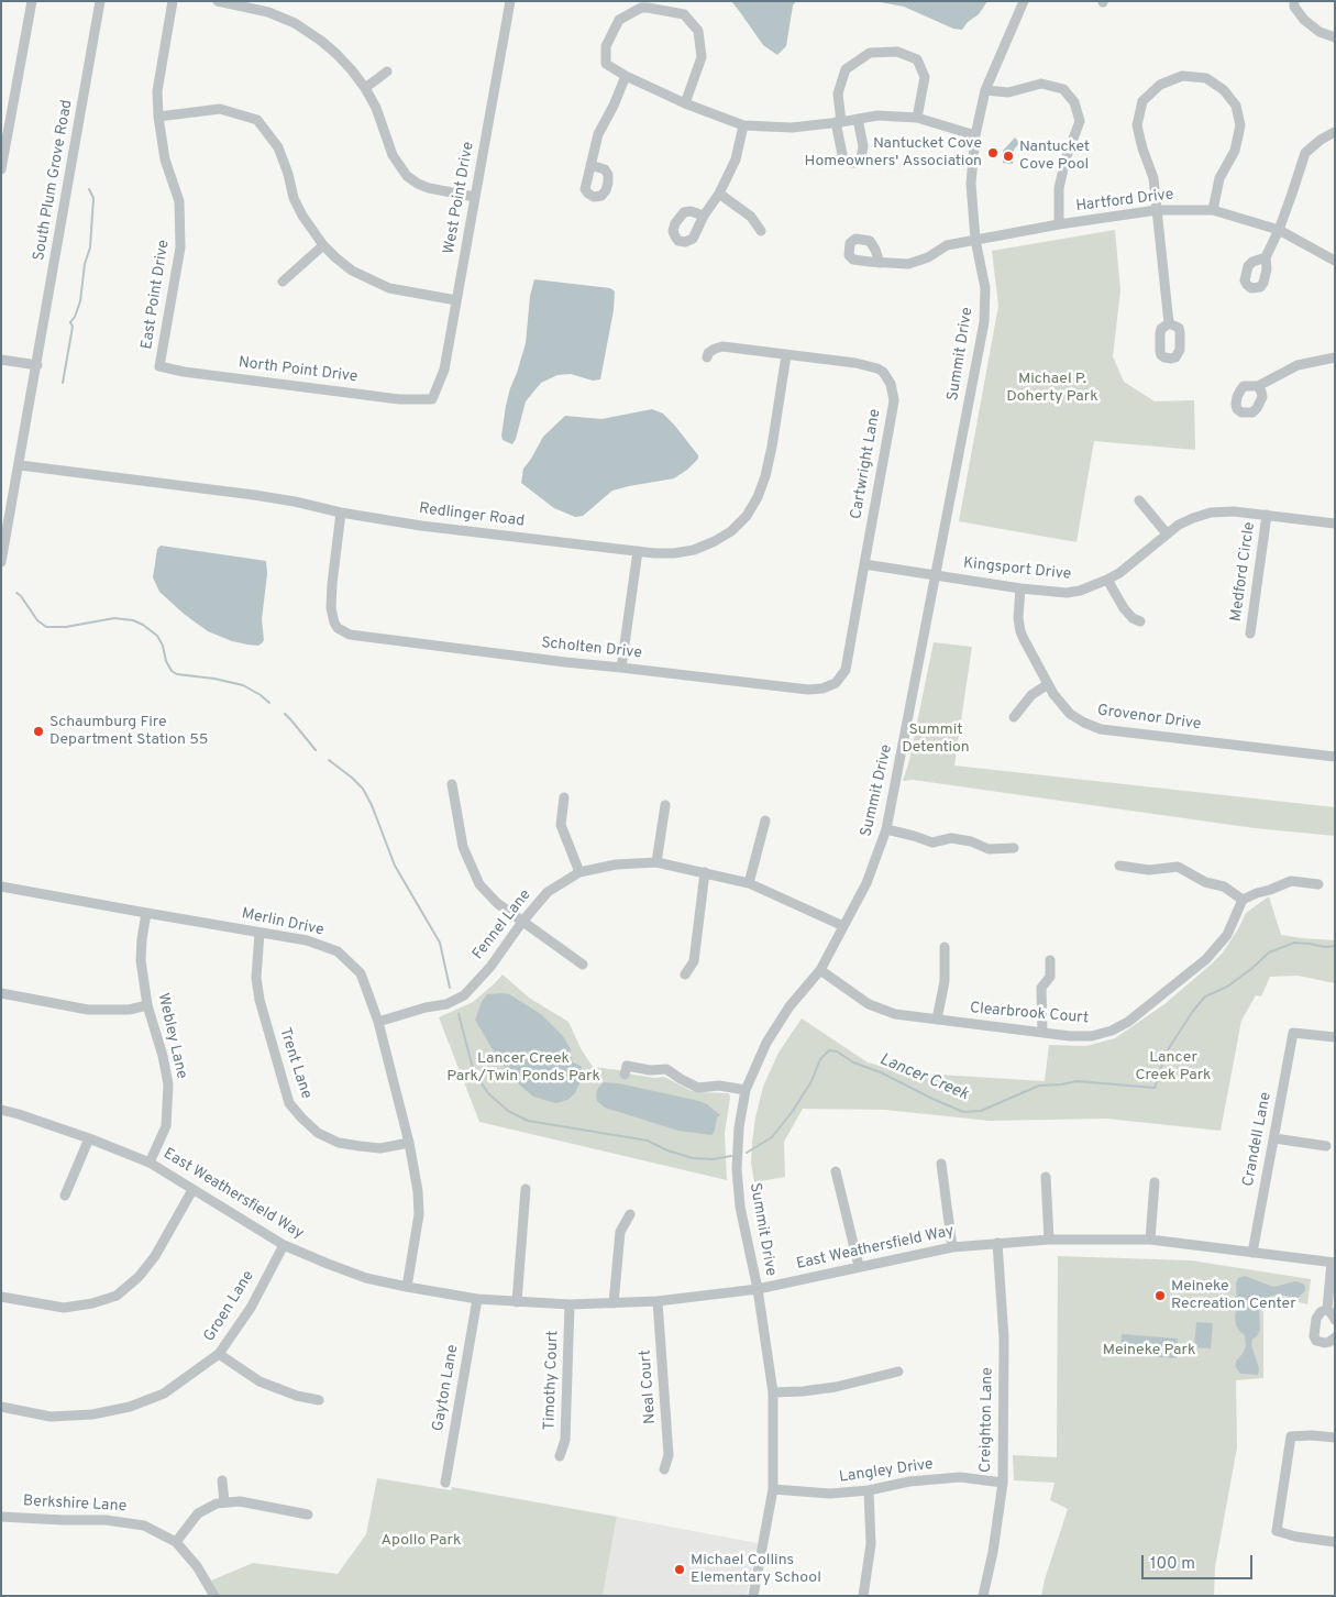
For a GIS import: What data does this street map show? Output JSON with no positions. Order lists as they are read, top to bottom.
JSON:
{
  "streets": {
    "street": [
      "South Plum Grove Road",
      "West Point Drive",
      "Hartford Drive",
      "East Point Drive",
      "Summit Drive",
      "North Point Drive",
      "Cartwright Lane",
      "Redlinger Road",
      "Kingsport Drive",
      "Medford Circle",
      "Scholten Drive",
      "Grovenor Drive",
      "Merlin Drive",
      "Fennel Lane",
      "Clearbrook Court",
      "Webley Lane",
      "Trent Lane",
      "Crandell Lane",
      "East Weathersfield Way",
      "Groen Lane",
      "Timothy Court",
      "Neal Court",
      "Gayton Lane",
      "Creighton Lane",
      "Langley Drive",
      "Berkshire Lane"
    ]
  },
  "crossings": [
    ["South Plum Grove Road", "Redlinger Road"],
    ["West Point Drive", "North Point Drive"],
    ["Hartford Drive", "Summit Drive"],
    ["East Point Drive", "North Point Drive"],
    ["Summit Drive", "Kingsport Drive"],
    ["Summit Drive", "Fennel Lane"],
    ["Summit Drive", "Clearbrook Court"],
    ["Summit Drive", "East Weathersfield Way"],
    ["Summit Drive", "Langley Drive"],
    ["Cartwright Lane", "Redlinger Road"],
    ["Cartwright Lane", "Kingsport Drive"],
    ["Cartwright Lane", "Scholten Drive"],
    ["Redlinger Road", "Scholten Drive"],
    ["Kingsport Drive", "Medford Circle"],
    ["Kingsport Drive", "Scholten Drive"],
    ["Kingsport Drive", "Grovenor Drive"],
    ["Merlin Drive", "Fennel Lane"],
    ["Merlin Drive", "Webley Lane"],
    ["Merlin Drive", "Trent Lane"],
    ["Merlin Drive", "East Weathersfield Way"],
    ["Webley Lane", "East Weathersfield Way"],
    ["Crandell Lane", "East Weathersfield Way"],
    ["East Weathersfield Way", "Groen Lane"],
    ["East Weathersfield Way", "Timothy Court"],
    ["East Weathersfield Way", "Neal Court"],
    ["East Weathersfield Way", "Gayton Lane"],
    ["East Weathersfield Way", "Creighton Lane"],
    ["Creighton Lane", "Langley Drive"]
  ],
  "water": ["Lancer Creek"],
  "parks": [
    "Michael P. Doherty Park",
    "Summit Detention",
    "Lancer Creek Park",
    "Lancer Creek Park/Twin Ponds Park",
    "Meineke Park",
    "Apollo Park"
  ],
  "places": [
    "Nantucket Cove Homeowners' Association",
    "Nantucket Cove Pool",
    "Schaumburg Fire Department Station 55",
    "Meineke Recreation Center",
    "Michael Collins Elementary School"
  ],
  "scale_bar": "100 m"
}
